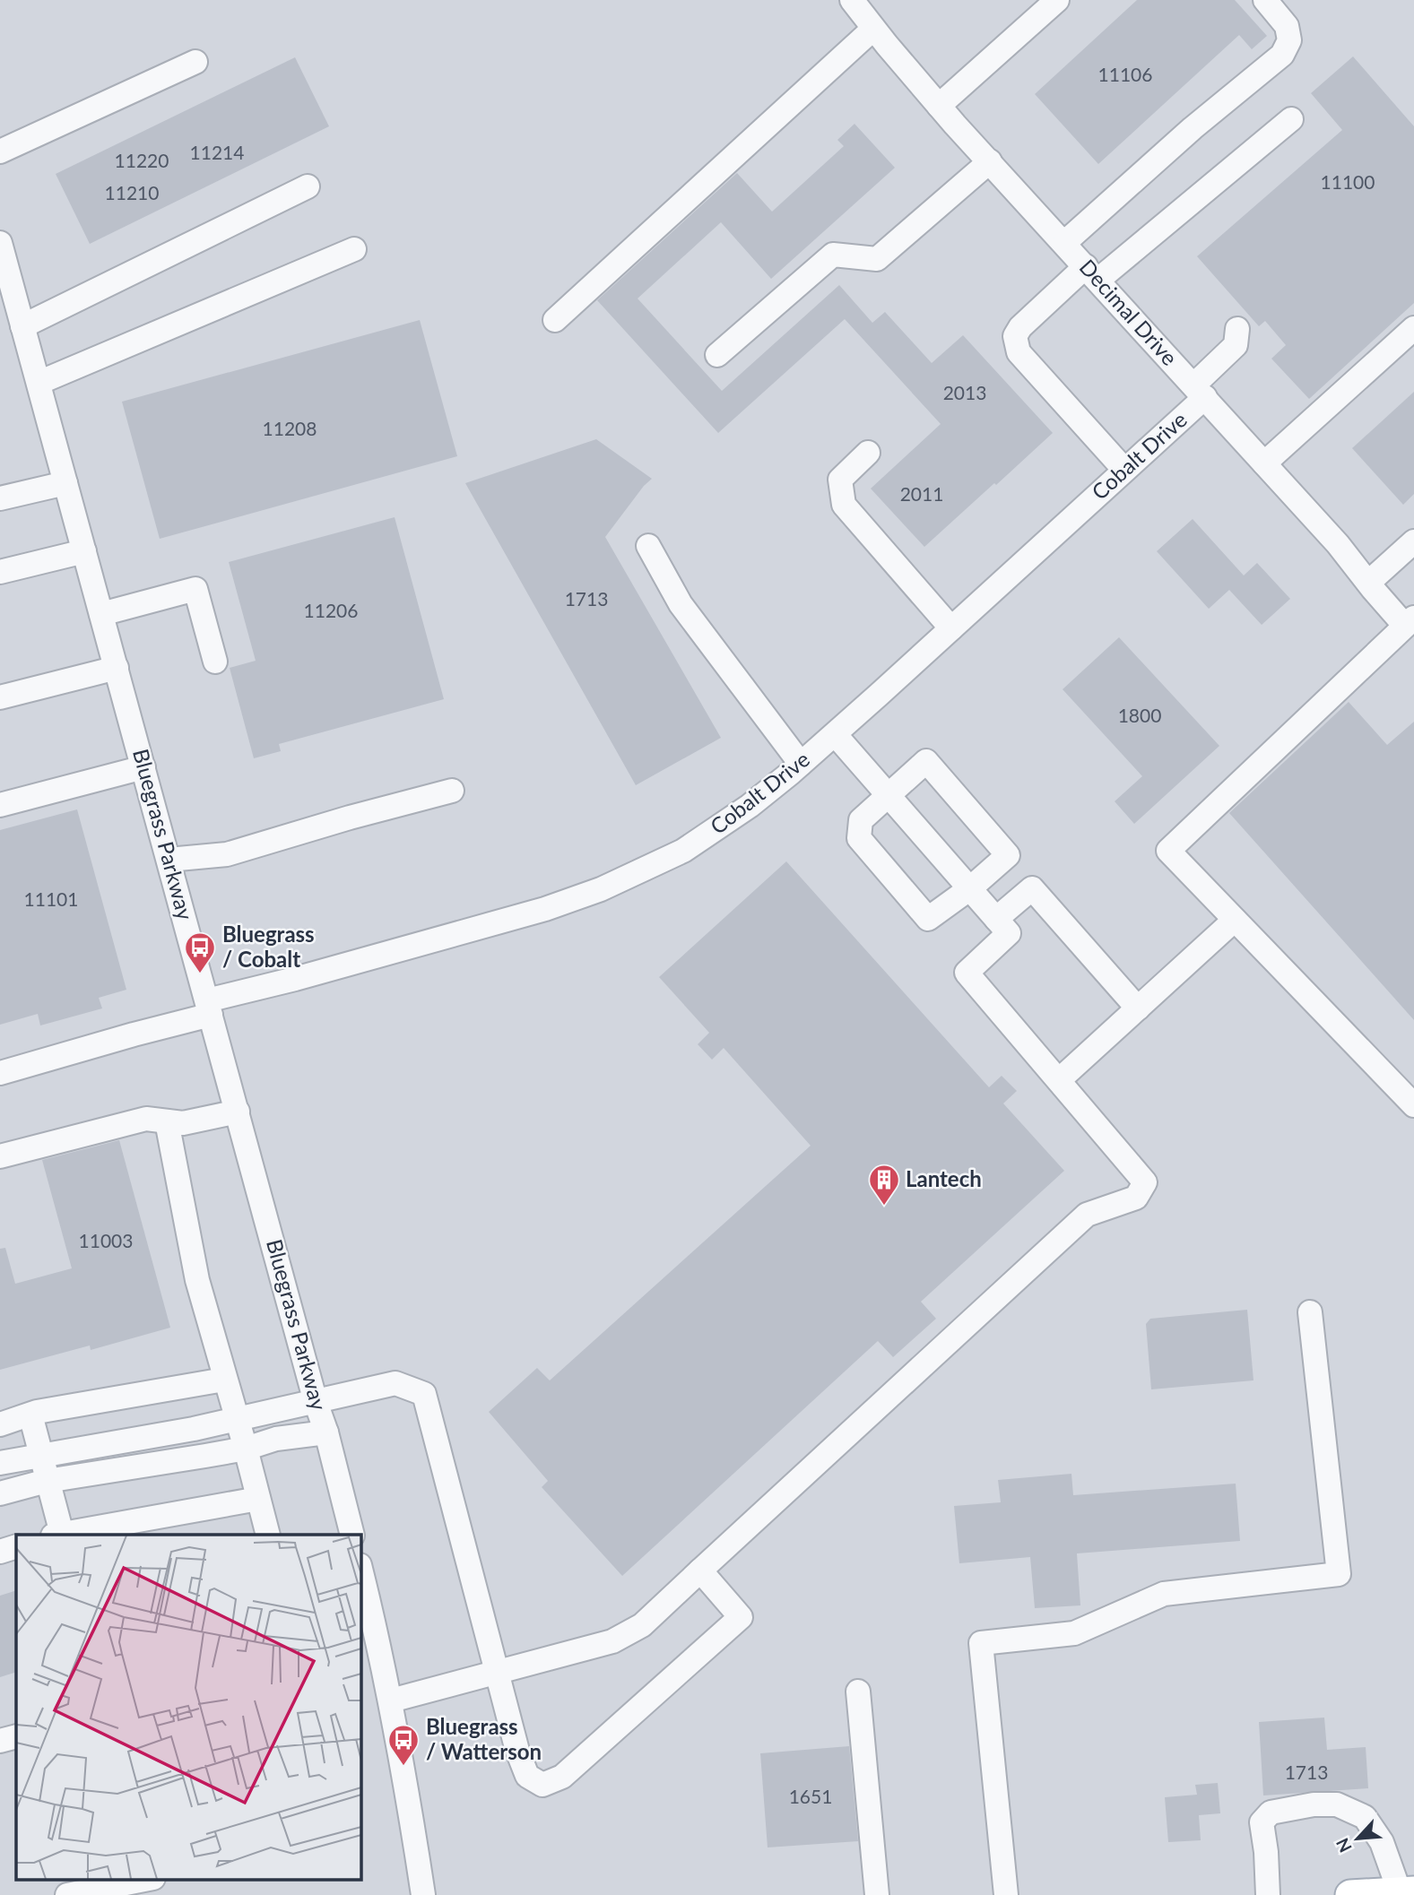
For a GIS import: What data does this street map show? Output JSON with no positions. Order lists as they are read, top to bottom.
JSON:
{
  "streets": {
    "street": ["Decimal Drive", "Cobalt Drive", "Bluegrass Parkway"]
  },
  "crossings": [
    ["Decimal Drive", "Cobalt Drive"],
    ["Cobalt Drive", "Bluegrass Parkway"]
  ],
  "places": {
    "bus stop": ["Bluegrass / Cobalt", "Bluegrass / Watterson"],
    "building": ["Lantech"]
  },
  "house_numbers": [
    "11106",
    "11214",
    "11220",
    "11100",
    "11210",
    "2013",
    "11208",
    "2011",
    "1713",
    "11206",
    "1800",
    "11101",
    "11003",
    "1713",
    "1651"
  ],
  "north": "bottom left"
}
